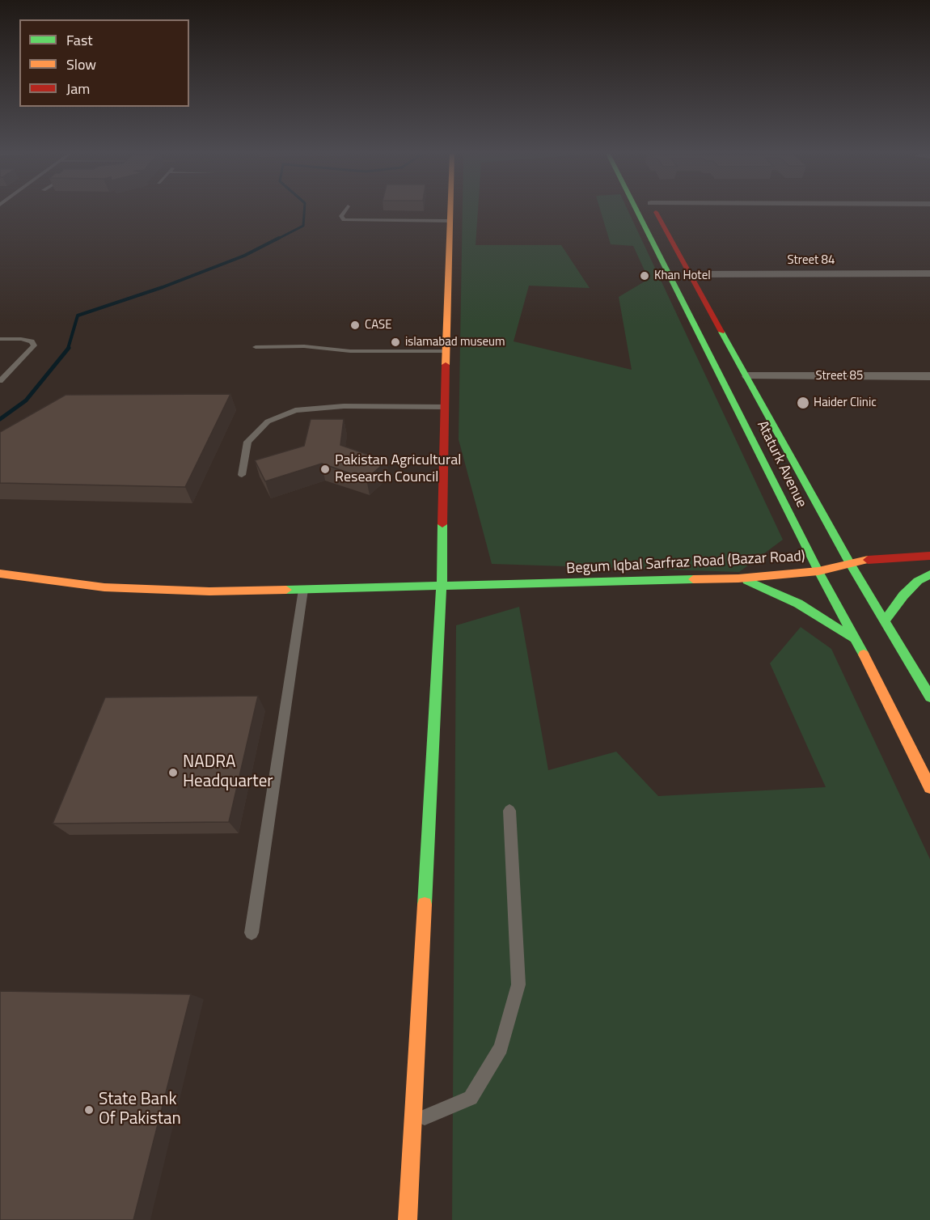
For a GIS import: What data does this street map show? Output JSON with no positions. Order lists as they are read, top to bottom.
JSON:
{
  "streets": {
    "street": [
      "Street 84",
      "Street 85",
      "Ataturk Avenue",
      "Begum Iqbal Sarfraz Road (Bazar Road)"
    ]
  },
  "crossings": [
    ["Street 84", "Ataturk Avenue"],
    ["Street 85", "Ataturk Avenue"],
    ["Ataturk Avenue", "Begum Iqbal Sarfraz Road (Bazar Road)"]
  ],
  "places": [
    "Khan Hotel",
    "CASE",
    "islamabad museum",
    "Haider Clinic",
    "Pakistan Agricultural Research Council",
    "NADRA Headquarter",
    "State Bank Of Pakistan"
  ],
  "legend": ["Fast", "Slow", "Jam"]
}
